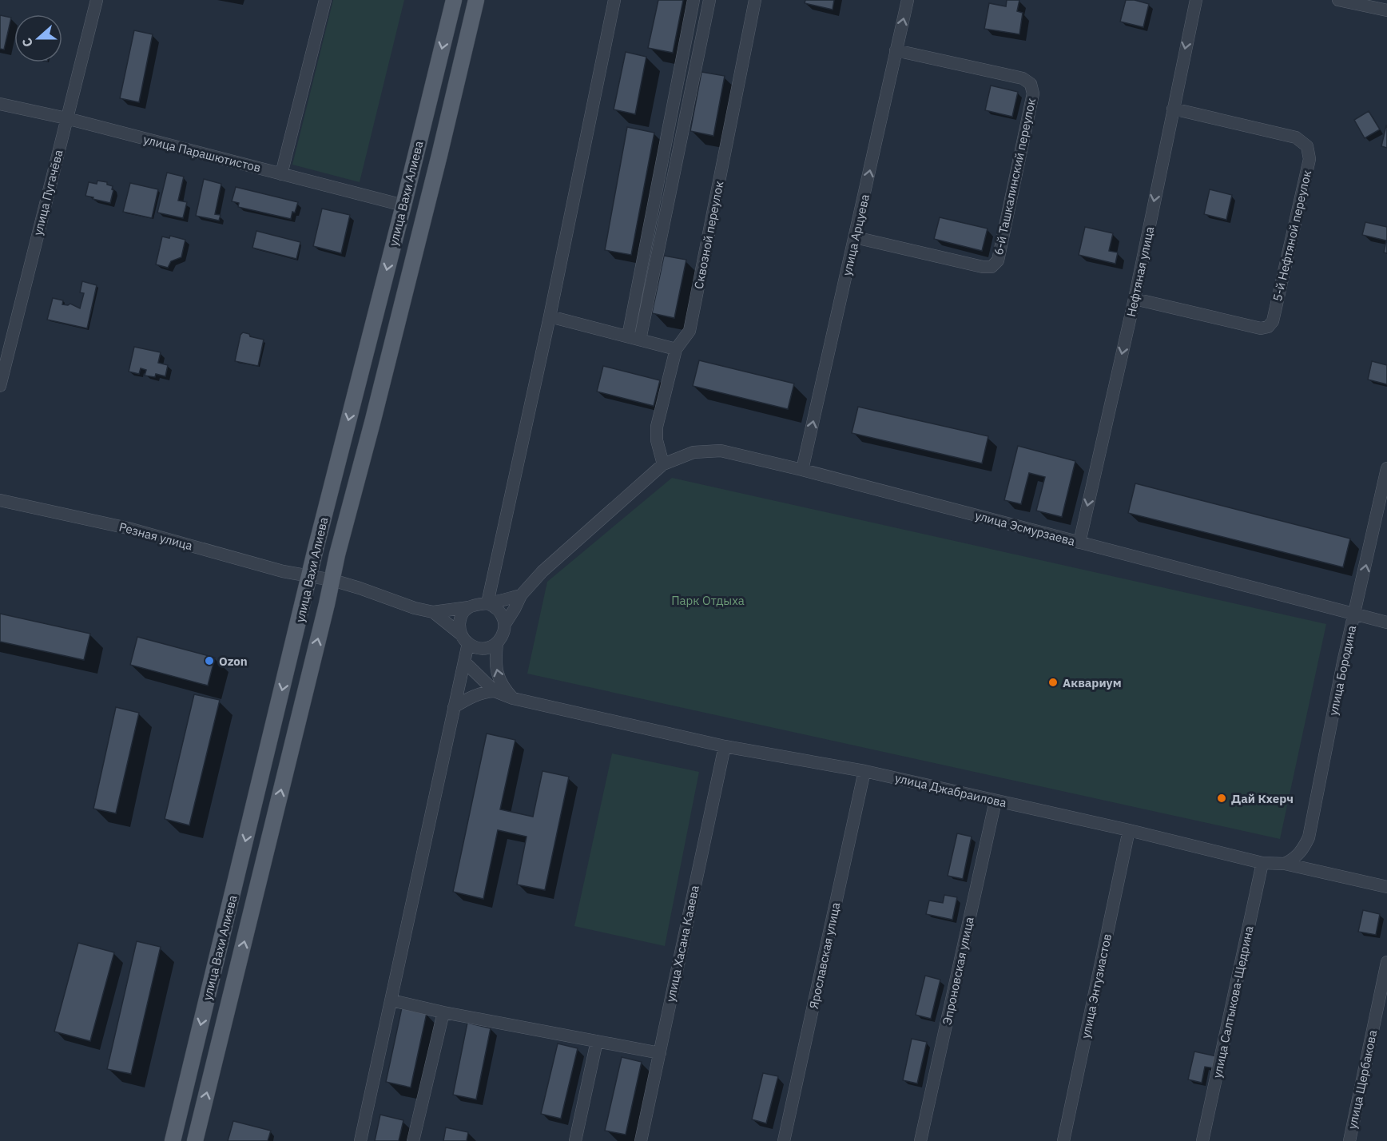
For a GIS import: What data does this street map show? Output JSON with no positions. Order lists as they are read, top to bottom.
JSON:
{
  "streets": {
    "main road": ["улица Вахи Алиева"],
    "street": [
      "улица Парашютистов",
      "6-й Ташкалинский переулок",
      "улица Пугачёва",
      "Сквозной переулок",
      "улица Арцуева",
      "5-й Нефтяной переулок",
      "Нефтяная улица",
      "улица Эсмурзаева",
      "Резная улица",
      "улица Бородина",
      "улица Джабраилова",
      "улица Хасана Кааева",
      "Ярославская улица",
      "Эпроновская улица",
      "улица Энтузиастов",
      "улица Салтыкова-Щедрина",
      "улица Щербакова"
    ]
  },
  "crossings": [
    ["улица Парашютистов", "улица Пугачёва"],
    ["улица Парашютистов", "улица Вахи Алиева"],
    ["6-й Ташкалинский переулок", "улица Арцуева"],
    ["улица Вахи Алиева", "Резная улица"],
    ["Сквозной переулок", "улица Эсмурзаева"],
    ["улица Арцуева", "улица Эсмурзаева"],
    ["5-й Нефтяной переулок", "Нефтяная улица"],
    ["Нефтяная улица", "улица Эсмурзаева"],
    ["улица Эсмурзаева", "улица Бородина"],
    ["улица Бородина", "улица Джабраилова"],
    ["улица Джабраилова", "улица Хасана Кааева"],
    ["улица Джабраилова", "Ярославская улица"],
    ["улица Джабраилова", "Эпроновская улица"],
    ["улица Джабраилова", "улица Энтузиастов"],
    ["улица Джабраилова", "улица Салтыкова-Щедрина"]
  ],
  "one_way": ["улица Арцуева", "Нефтяная улица", "улица Бородина"],
  "parks": ["Парк Отдыха"],
  "places": ["Ozon", "Аквариум", "Дай Кхерч"],
  "north": "left"
}
